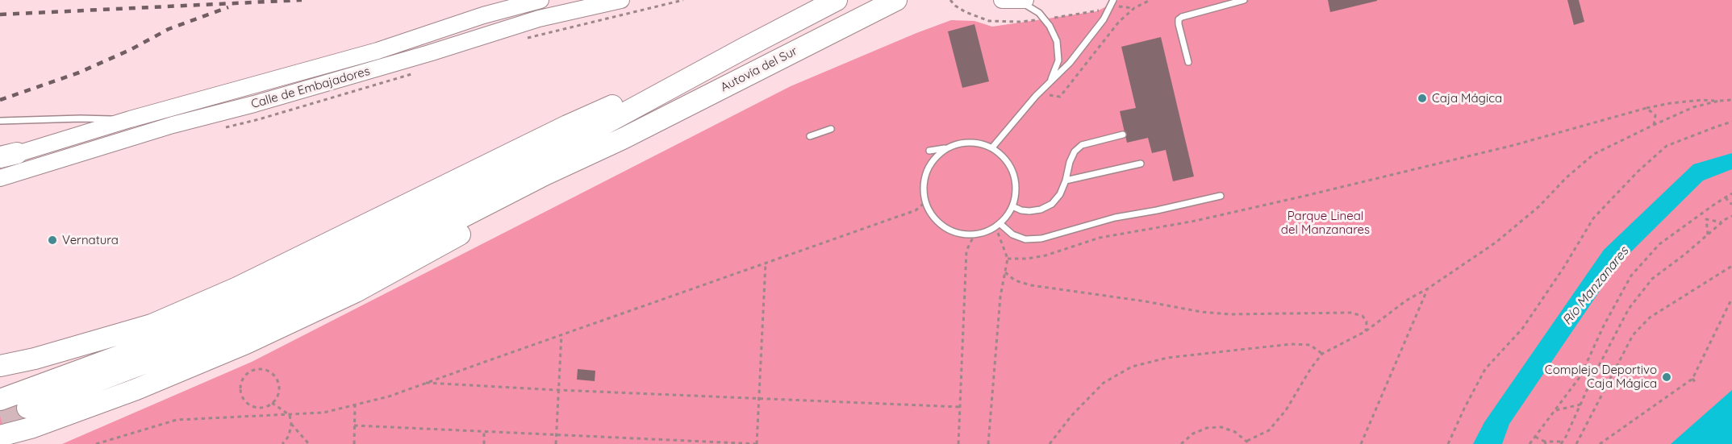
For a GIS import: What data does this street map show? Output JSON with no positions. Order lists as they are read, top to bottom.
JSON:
{
  "streets": {
    "highway": ["Autovía del Sur"],
    "main road": ["Calle de Embajadores"]
  },
  "water": ["Río Manzanares"],
  "parks": ["Parque Lineal del Manzanares"],
  "places": ["Caja Mágica", "Vernatura", "Complejo Deportivo Caja Mágica"]
}
